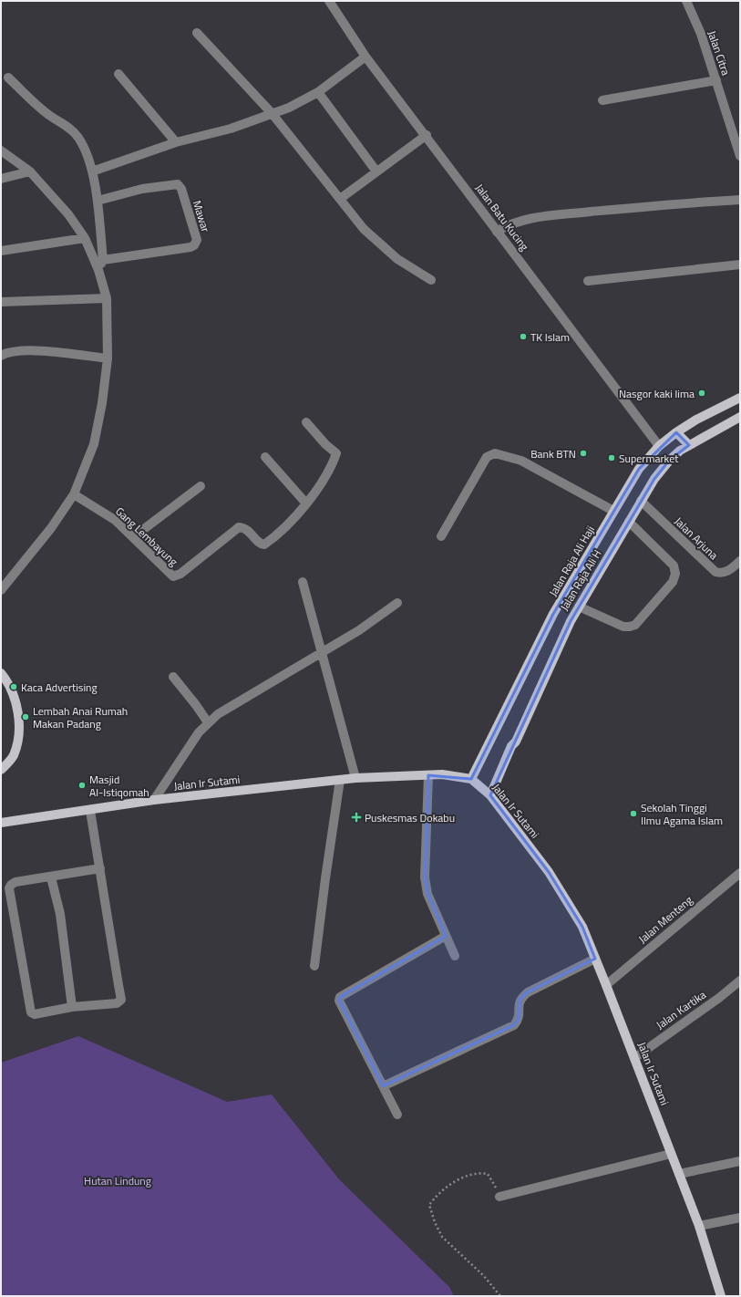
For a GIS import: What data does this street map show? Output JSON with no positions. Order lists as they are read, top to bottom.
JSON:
{
  "streets": {
    "main road": ["Jalan Raja Ali Haji", "Jalan Raja Ali H", "Jalan Ir Sutami"],
    "street": [
      "Jalan Citra",
      "Mawar",
      "Jalan Batu Kucing",
      "Gang Lembayung",
      "Jalan Arjuna",
      "Jalan Menteng",
      "Jalan Kartika"
    ]
  },
  "crossings": [
    ["Jalan Batu Kucing", "Jalan Raja Ali Haji"],
    ["Jalan Arjuna", "Jalan Raja Ali H"],
    ["Jalan Raja Ali Haji", "Jalan Ir Sutami"],
    ["Jalan Raja Ali H", "Jalan Ir Sutami"],
    ["Jalan Ir Sutami", "Jalan Menteng"],
    ["Jalan Ir Sutami", "Jalan Kartika"]
  ],
  "parks": ["Hutan Lindung"],
  "places": {
    "other": [
      "TK Islam",
      "Nasgor kaki lima",
      "Bank BTN",
      "Supermarket",
      "Kaca Advertising",
      "Lembah Anai Rumah Makan Padang",
      "Masjid Al-Istiqomah",
      "Sekolah Tinggi Ilmu Agama Islam"
    ],
    "health": ["Puskesmas Dokabu"]
  }
}
